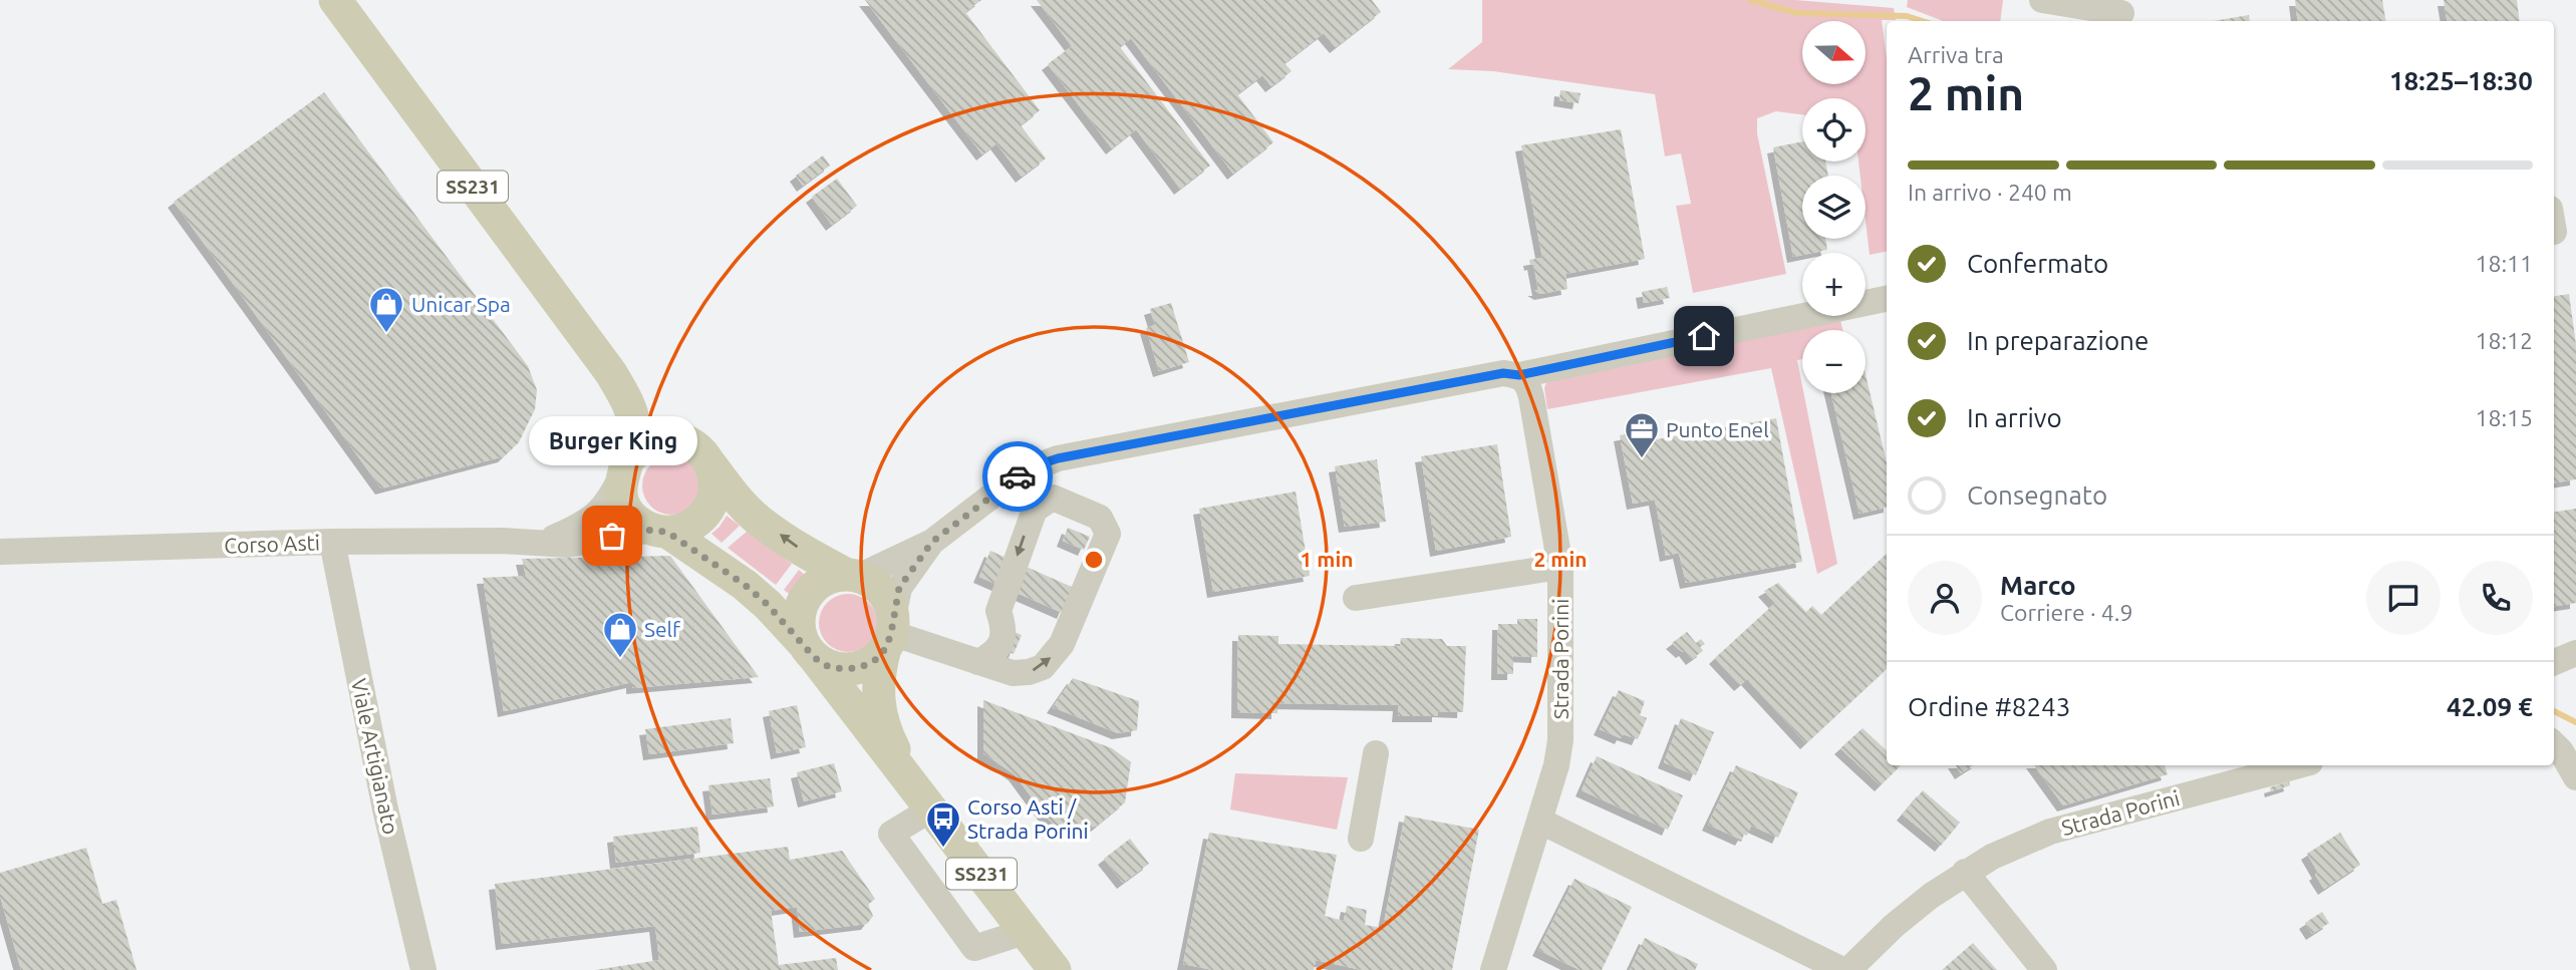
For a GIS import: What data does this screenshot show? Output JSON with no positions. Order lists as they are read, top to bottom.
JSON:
{
  "streets": {
    "main road": ["SS231", "Corso Asti"],
    "street": ["Strada Porini", "Viale Artigianato"]
  },
  "crossings": [
    ["SS231", "Corso Asti"],
    ["Corso Asti", "Viale Artigianato"]
  ],
  "places": {
    "shop": ["Unicar Spa", "Self"],
    "office": ["Punto Enel"],
    "other": ["Burger King"],
    "bus stop": ["Corso Asti / Strada Porini"]
  },
  "north": "right",
  "page": {
    "map_buttons": ["+", "−"],
    "heading": ["2 min", "Arriva tra", "18:25–18:30"],
    "panel": [
      "Marco",
      "Corriere · 4.9",
      "Ordine #8243",
      "42.09 €"
    ],
    "bar": "In arrivo · 240 m",
    "list": [
      ["Confermato", "18:11"],
      ["In preparazione", "18:12"],
      ["In arrivo", "18:15"],
      "Consegnato"
    ],
    "bubble": "Burger King"
  },
  "rings": ["1 min", "2 min"]
}
